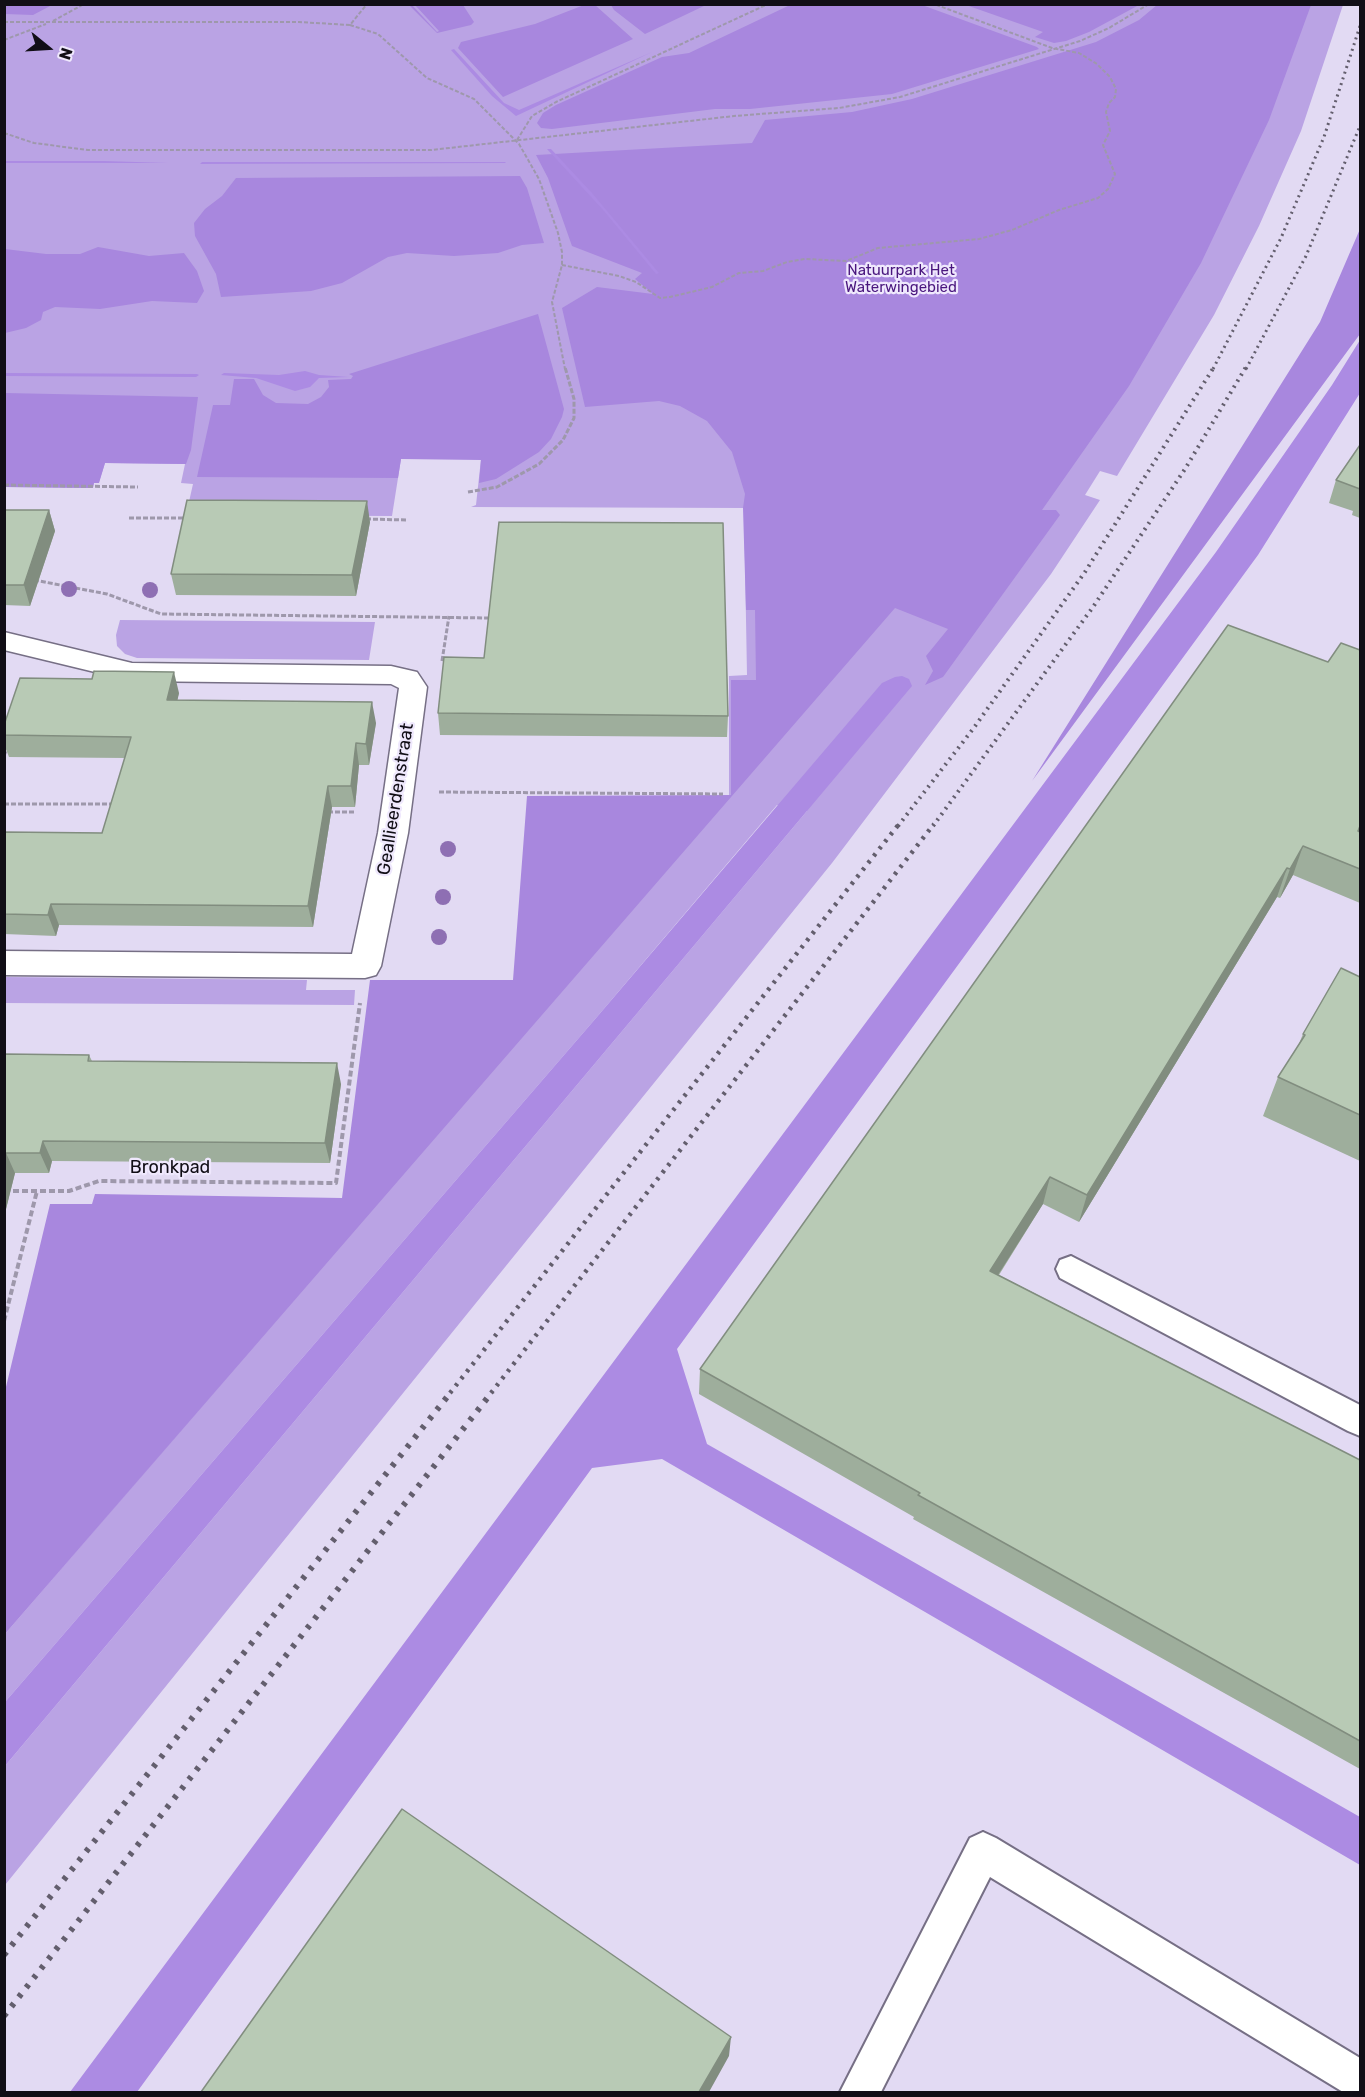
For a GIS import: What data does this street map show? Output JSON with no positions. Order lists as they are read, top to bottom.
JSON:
{
  "streets": {
    "street": ["Geallieerdenstraat"],
    "path": ["Bronkpad"]
  },
  "crossings": [
    ["Geallieerdenstraat", "Bronkpad"]
  ],
  "parks": ["Natuurpark Het Waterwingebied"],
  "north": "right"
}
